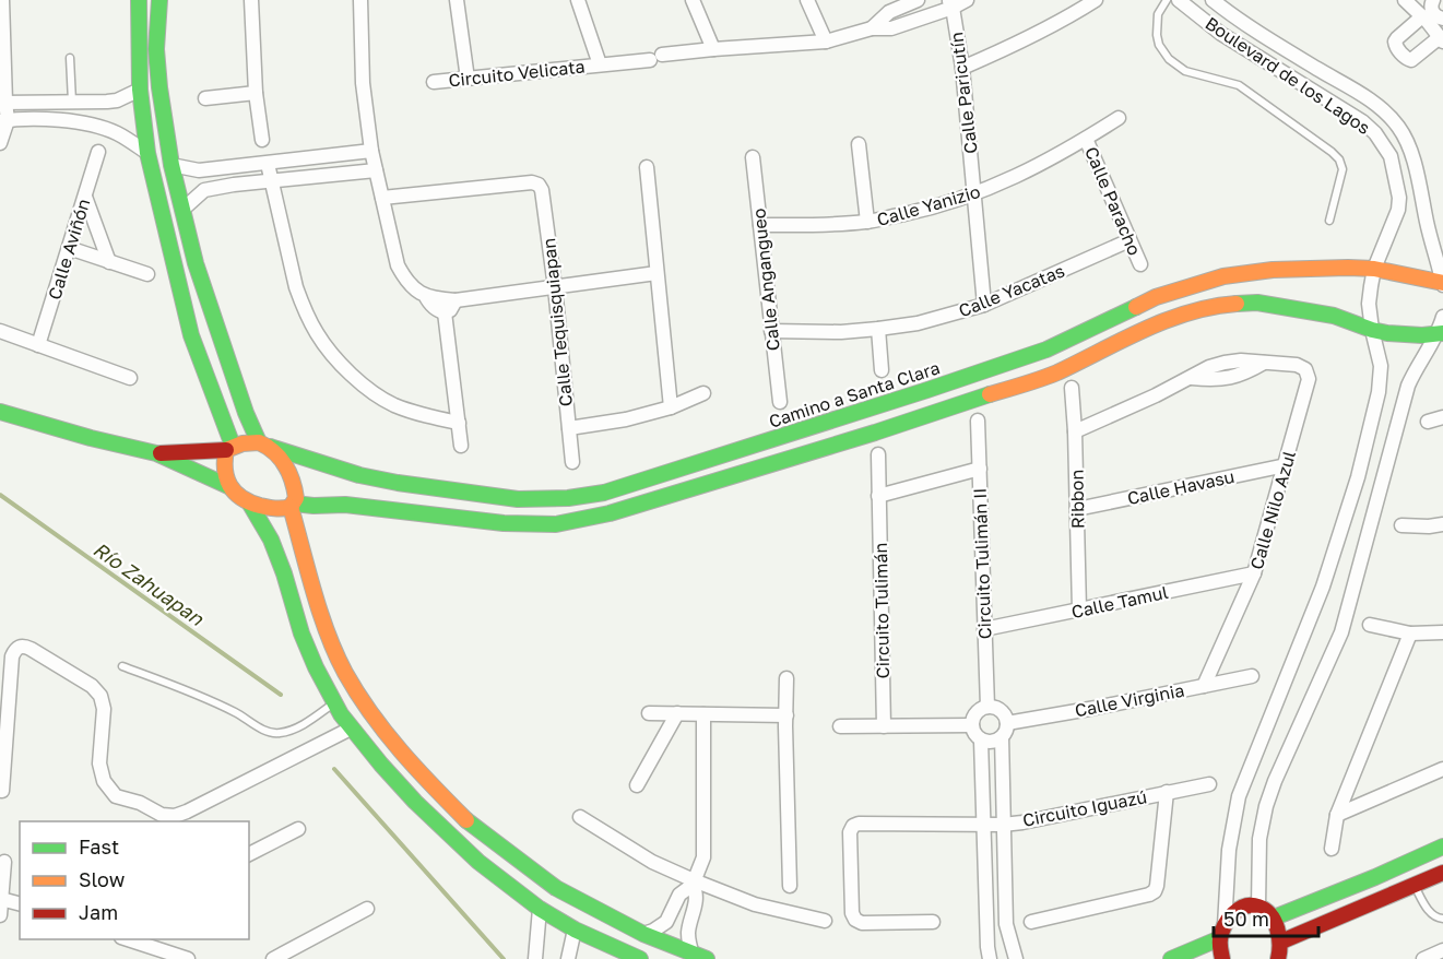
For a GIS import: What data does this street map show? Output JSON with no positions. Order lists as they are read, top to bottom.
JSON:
{
  "streets": {
    "main road": ["Camino a Santa Clara"],
    "street": [
      "Circuito Velicata",
      "Boulevard de los Lagos",
      "Calle Paricutín",
      "Calle Paracho",
      "Calle Yanizio",
      "Calle Aviñón",
      "Calle Angangueo",
      "Calle Yacatas",
      "Calle Tequisquiapan",
      "Calle Havasu",
      "Ribbon",
      "Calle Nilo Azul",
      "Circuito Tulimán II",
      "Calle Tamul",
      "Circuito Tulimán",
      "Calle Virginia",
      "Circuito Iguazú"
    ]
  },
  "crossings": [
    ["Boulevard de los Lagos", "Camino a Santa Clara"],
    ["Calle Paricutín", "Calle Yanizio"],
    ["Calle Paricutín", "Calle Yacatas"],
    ["Calle Paracho", "Calle Yanizio"],
    ["Calle Paracho", "Calle Yacatas"],
    ["Calle Yanizio", "Calle Angangueo"],
    ["Calle Angangueo", "Calle Yacatas"],
    ["Calle Havasu", "Ribbon"],
    ["Calle Havasu", "Calle Nilo Azul"],
    ["Ribbon", "Calle Nilo Azul"],
    ["Ribbon", "Calle Tamul"],
    ["Calle Nilo Azul", "Calle Tamul"],
    ["Calle Nilo Azul", "Calle Virginia"],
    ["Circuito Tulimán II", "Calle Tamul"],
    ["Circuito Tulimán II", "Calle Virginia"]
  ],
  "water": ["Río Zahuapan"],
  "legend": ["Fast", "Slow", "Jam"],
  "scale_bar": "50 m"
}
